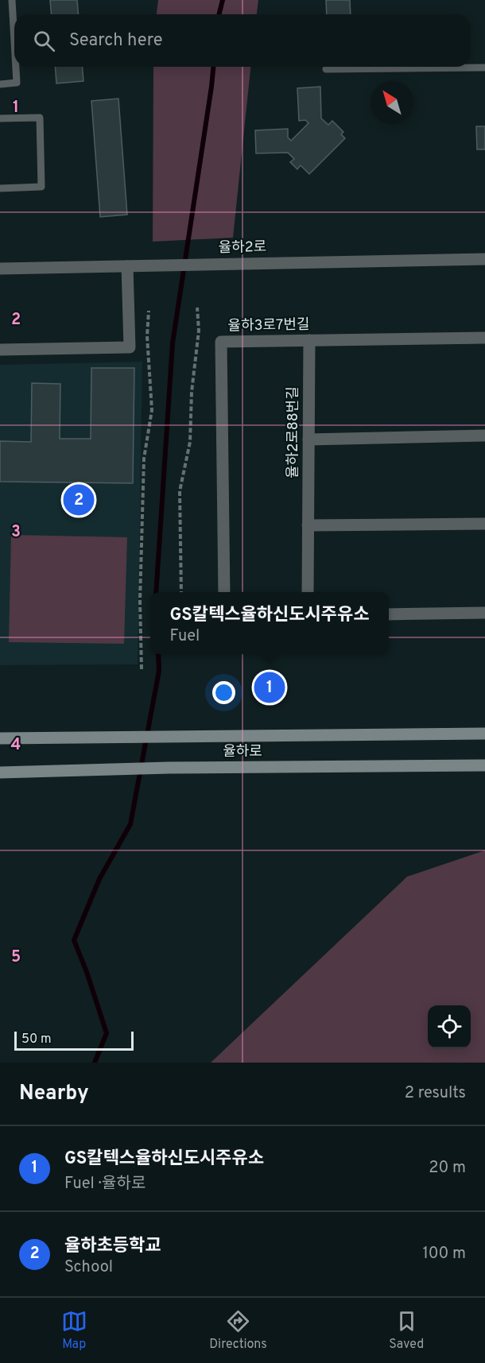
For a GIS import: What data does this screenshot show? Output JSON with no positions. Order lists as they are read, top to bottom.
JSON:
{
  "streets": {
    "main road": ["율하로"],
    "street": ["율하2로", "율하3로7번길", "율하2로88번길"]
  },
  "crossings": [
    ["율하3로7번길", "율하2로88번길"]
  ],
  "scale_bar": "50 m",
  "north": "top left",
  "page": {
    "search": "Search here",
    "pins": ["2", "1"],
    "popup": ["GS칼텍스율하신도시주유소", "Fuel"],
    "scale": "50 m",
    "heading": ["Nearby", "2 results"],
    "list": [
      {
        "mark": "1",
        "name": "GS칼텍스율하신도시주유소",
        "note": "Fuel · 율하로",
        "value": "20 m"
      },
      {
        "mark": "2",
        "name": "율하초등학교",
        "note": "School",
        "value": "100 m"
      }
    ],
    "nav": ["Map", "Directions", "Saved"]
  },
  "grid": {
    "rows": [
      "1",
      "2",
      "3",
      "4",
      "5"
    ]
  }
}
